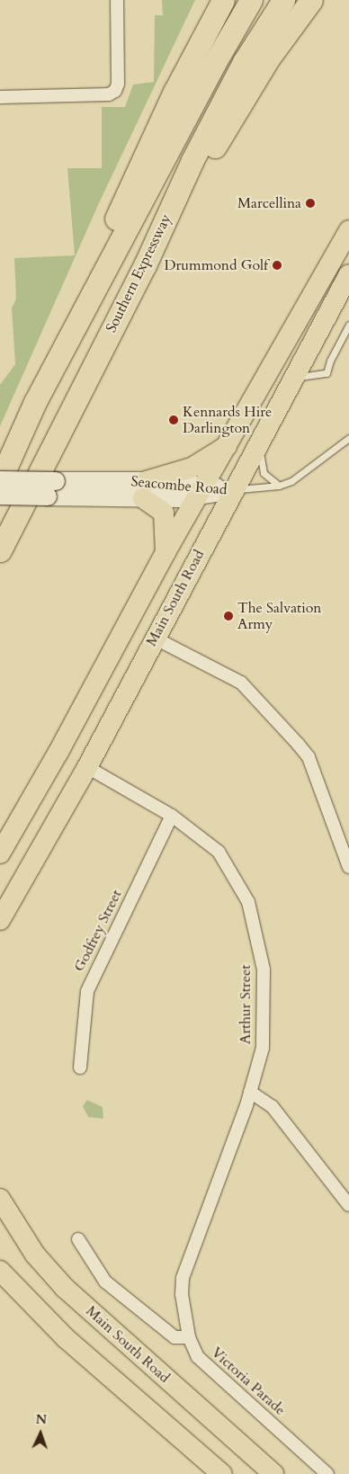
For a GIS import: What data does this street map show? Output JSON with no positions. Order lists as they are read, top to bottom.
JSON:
{
  "streets": {
    "highway": ["Southern Expressway", "Main South Road"],
    "main road": ["Seacombe Road"],
    "street": ["Godfrey Street", "Arthur Street", "Victoria Parade"]
  },
  "crossings": [
    ["Southern Expressway", "Seacombe Road"],
    ["Seacombe Road", "Main South Road"],
    ["Main South Road", "Arthur Street"],
    ["Godfrey Street", "Arthur Street"],
    ["Arthur Street", "Victoria Parade"]
  ],
  "places": [
    "Marcellina",
    "Drummond Golf",
    "Kennards Hire Darlington",
    "The Salvation Army"
  ],
  "north": "top"
}
